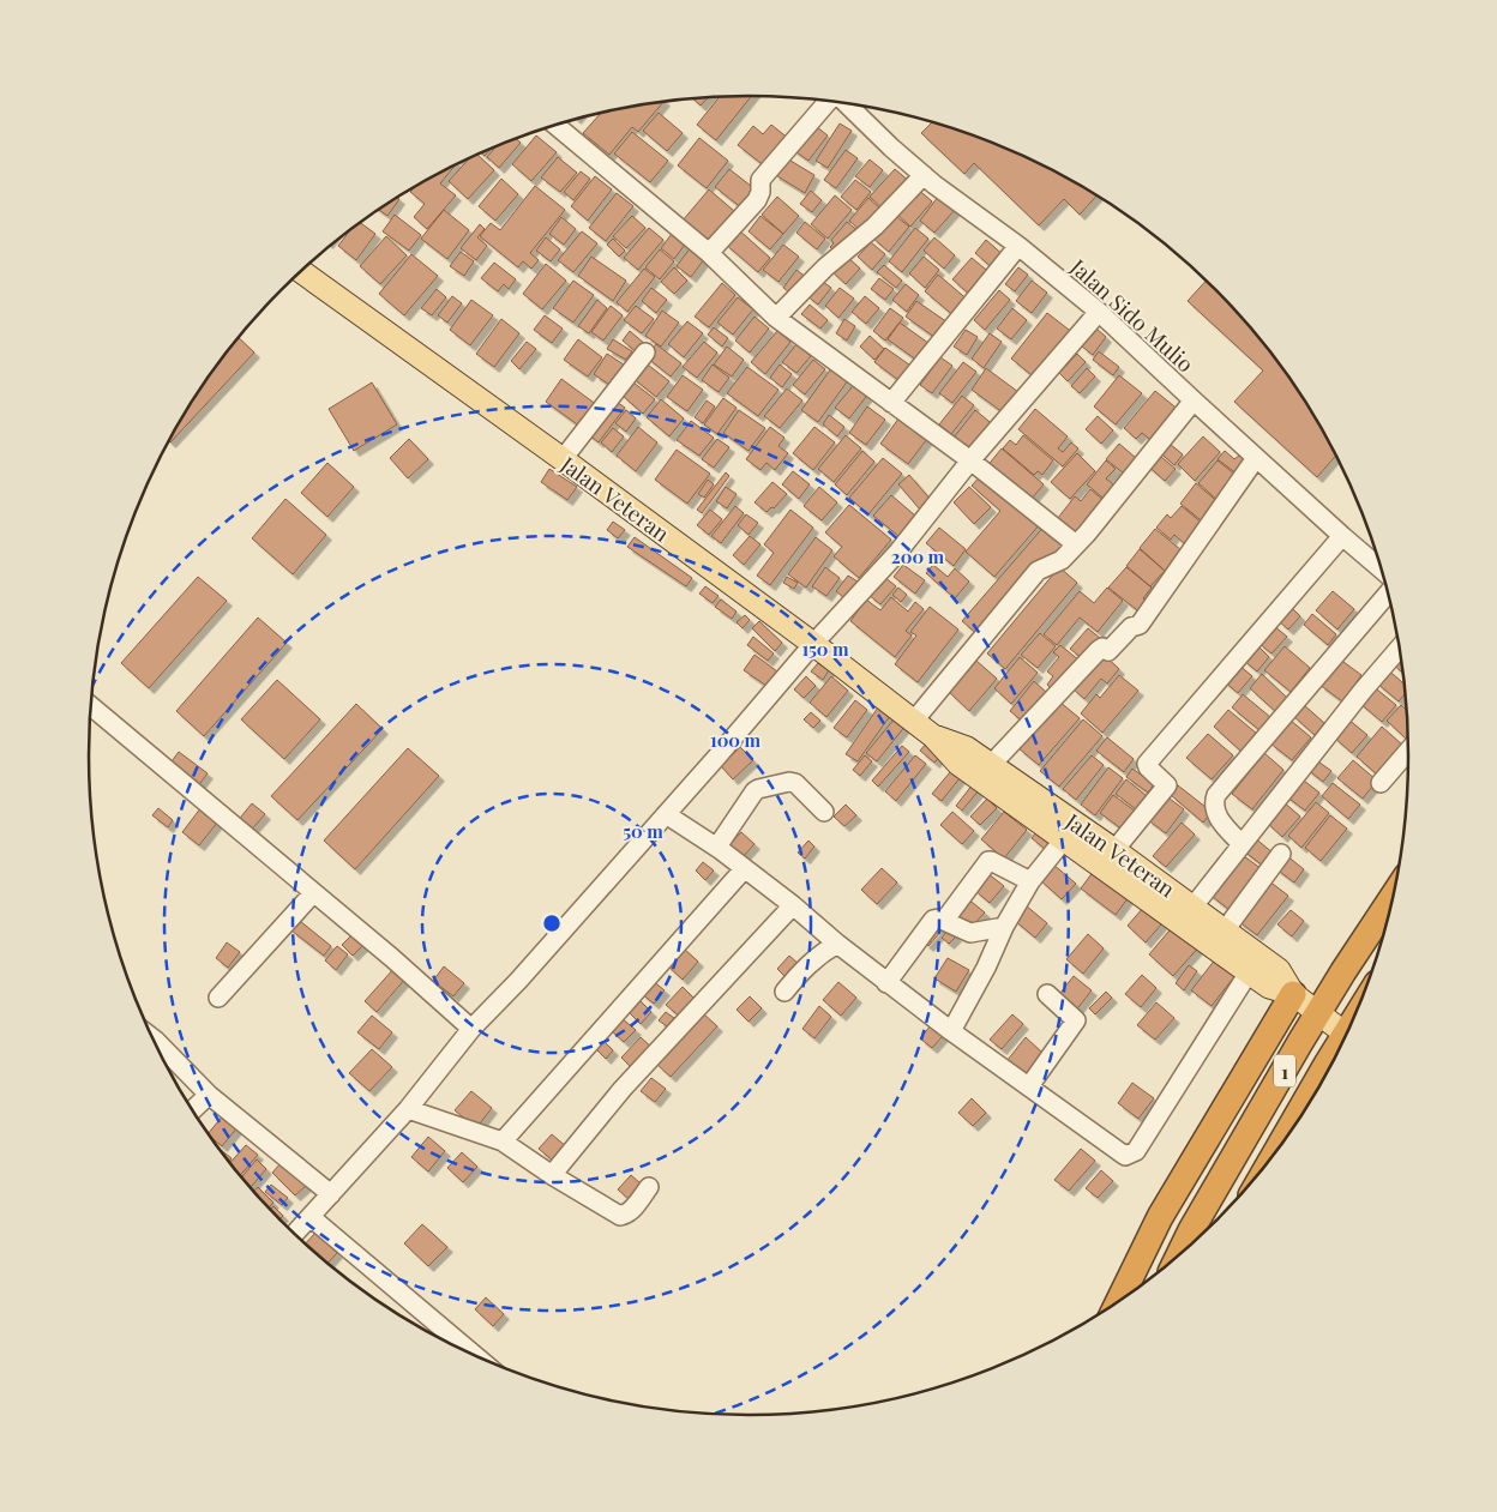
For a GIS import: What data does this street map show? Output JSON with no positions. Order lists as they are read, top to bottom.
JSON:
{
  "streets": {
    "highway": ["1"],
    "main road": ["Jalan Veteran"],
    "street": ["Jalan Sido Mulio"]
  },
  "rings": [
    "200 m",
    "150 m",
    "100 m",
    "50 m"
  ]
}
